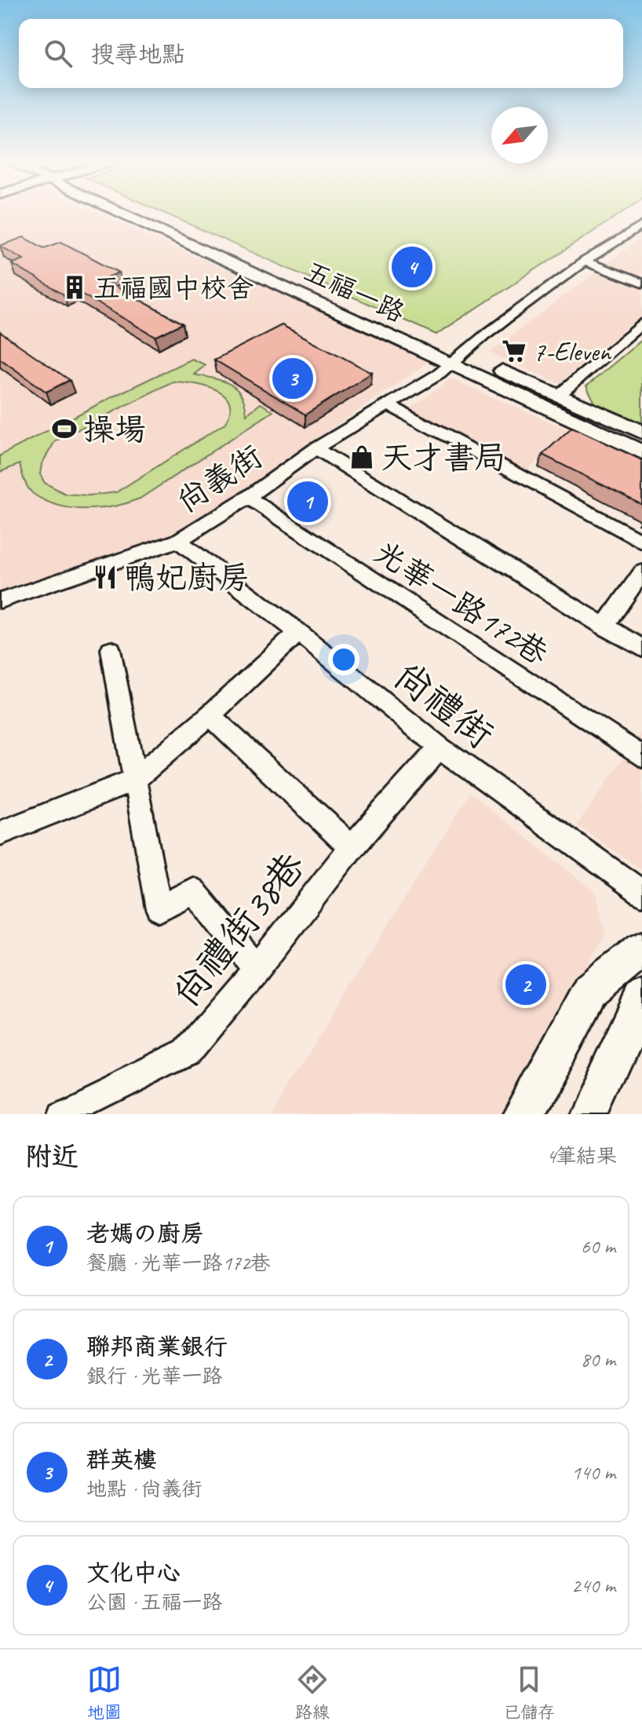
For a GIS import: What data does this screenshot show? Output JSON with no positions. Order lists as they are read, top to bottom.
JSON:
{
  "streets": {
    "street": [
      "五福一路",
      "尚義街",
      "光華一路172巷",
      "尚禮街",
      "尚禮街38巷"
    ]
  },
  "crossings": [
    ["五福一路", "尚義街"],
    ["尚義街", "光華一路172巷"],
    ["尚義街", "尚禮街"],
    ["尚禮街", "尚禮街38巷"]
  ],
  "places": {
    "building": ["五福國中校舍"],
    "supermarket": ["7-Eleven"],
    "sports": ["操場"],
    "shop": ["天才書局"],
    "restaurant": ["鴨妃廚房"]
  },
  "north": "bottom left",
  "page": {
    "search": "搜尋地點",
    "pins": [
      "4",
      "3",
      "1",
      "2"
    ],
    "heading": ["附近", "4筆結果"],
    "list": [
      {
        "mark": "1",
        "name": "老媽の廚房",
        "note": "餐廳 · 光華一路172巷",
        "value": "60 m"
      },
      {
        "mark": "2",
        "name": "聯邦商業銀行",
        "note": "銀行 · 光華一路",
        "value": "80 m"
      },
      {
        "mark": "3",
        "name": "群英樓",
        "note": "地點 · 尚義街",
        "value": "140 m"
      },
      {
        "mark": "4",
        "name": "文化中心",
        "note": "公園 · 五福一路",
        "value": "240 m"
      }
    ],
    "nav": ["地圖", "路線", "已儲存"]
  }
}
